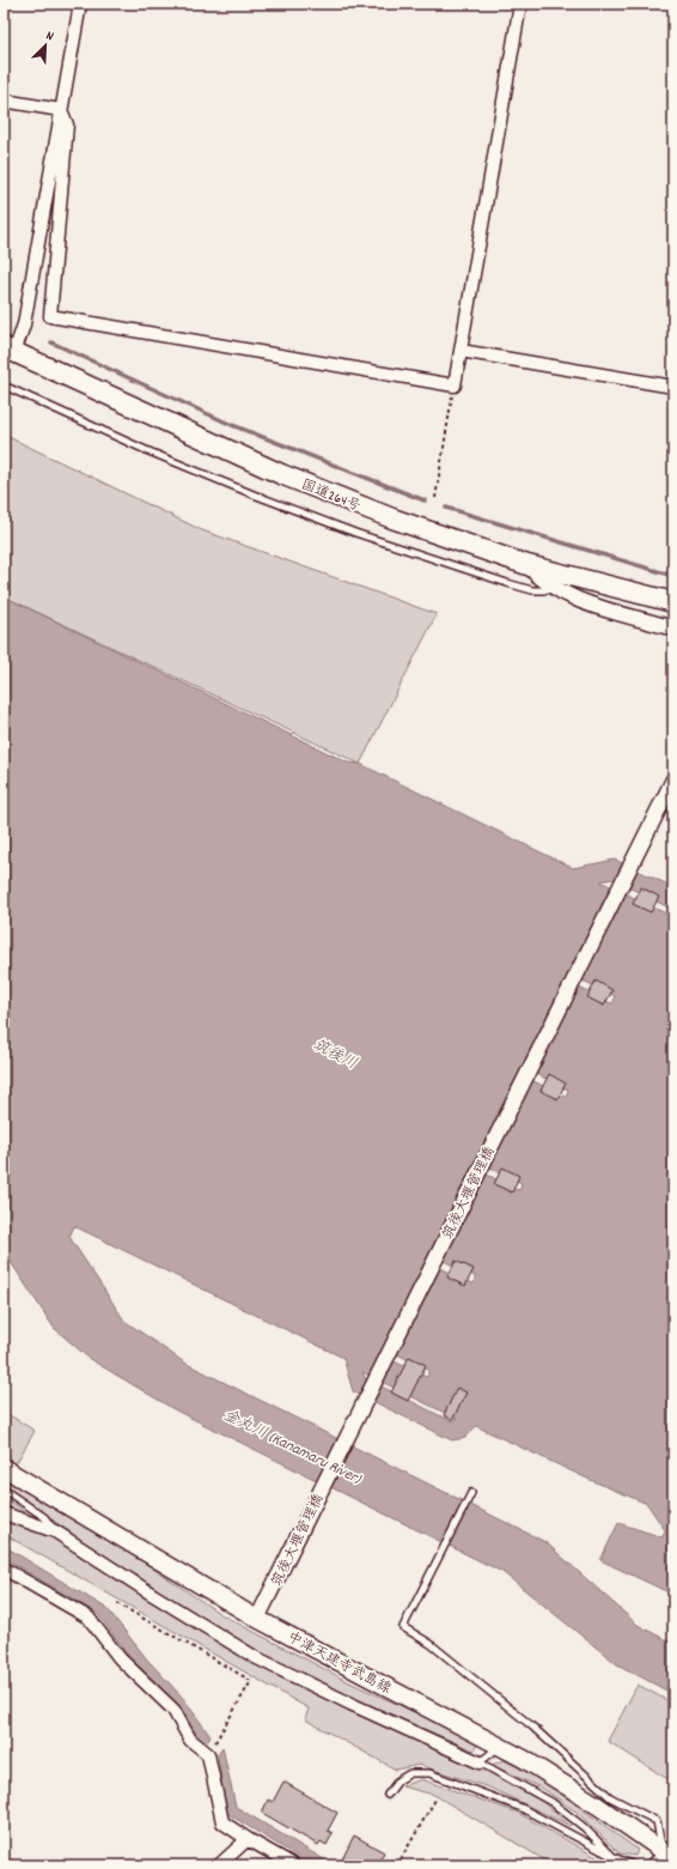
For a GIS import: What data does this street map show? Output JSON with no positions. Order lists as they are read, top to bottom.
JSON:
{
  "streets": {
    "highway": ["国道264号"],
    "main road": ["中津天建寺武島線"],
    "street": ["筑後大堰管理橋"]
  },
  "crossings": [
    ["筑後大堰管理橋", "中津天建寺武島線"]
  ],
  "water": ["筑後川", "金丸川 (Kanamaru River)"],
  "north": "top right"
}
